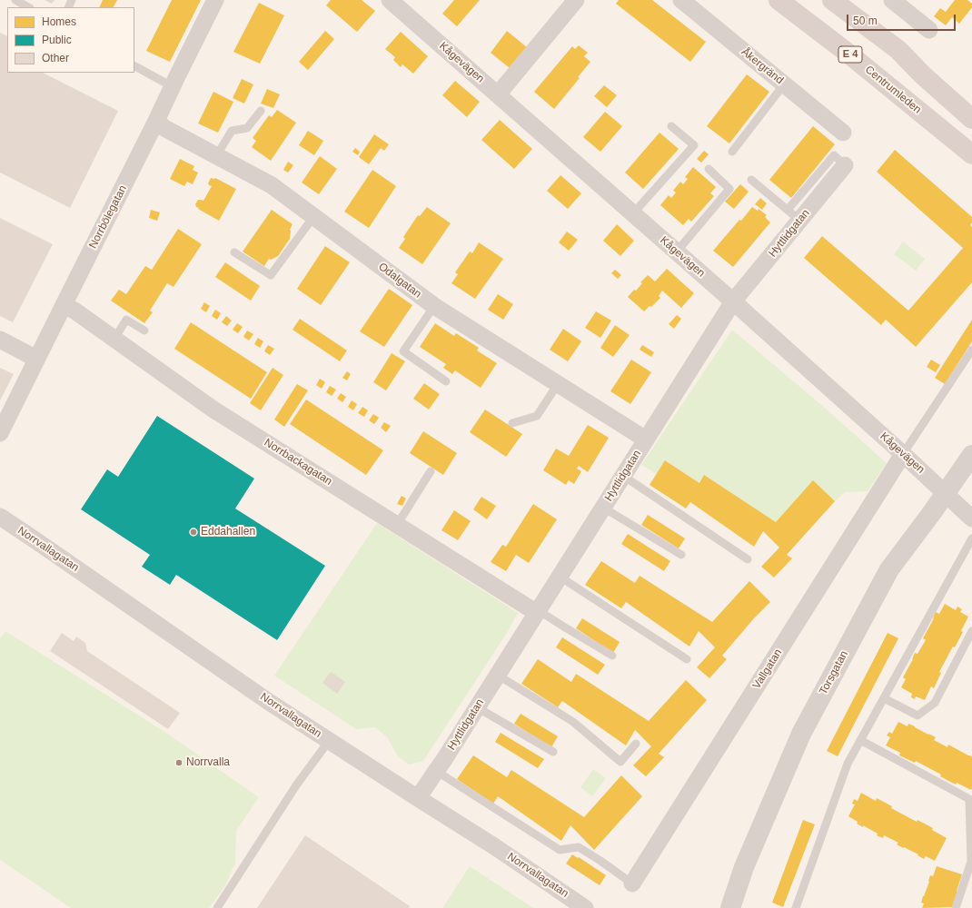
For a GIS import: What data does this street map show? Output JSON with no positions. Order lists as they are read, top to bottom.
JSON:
{
  "streets": {
    "highway": ["E 4", "Centrumleden"],
    "main road": ["Torsgatan"],
    "street": [
      "Kågevägen",
      "Åkergränd",
      "Norrbölegatan",
      "Hyttlidgatan",
      "Odalgatan",
      "Norrbackagatan",
      "Norrvallagatan",
      "Vallgatan"
    ]
  },
  "crossings": [
    ["Kågevägen", "Hyttlidgatan"],
    ["Kågevägen", "Vallgatan"],
    ["Kågevägen", "Torsgatan"],
    ["Norrbölegatan", "Odalgatan"],
    ["Norrbölegatan", "Norrbackagatan"],
    ["Hyttlidgatan", "Odalgatan"],
    ["Hyttlidgatan", "Norrbackagatan"],
    ["Hyttlidgatan", "Norrvallagatan"]
  ],
  "places": ["Eddahallen", "Norrvalla"],
  "legend": ["Homes", "Public", "Other"],
  "scale_bar": "50 m"
}
